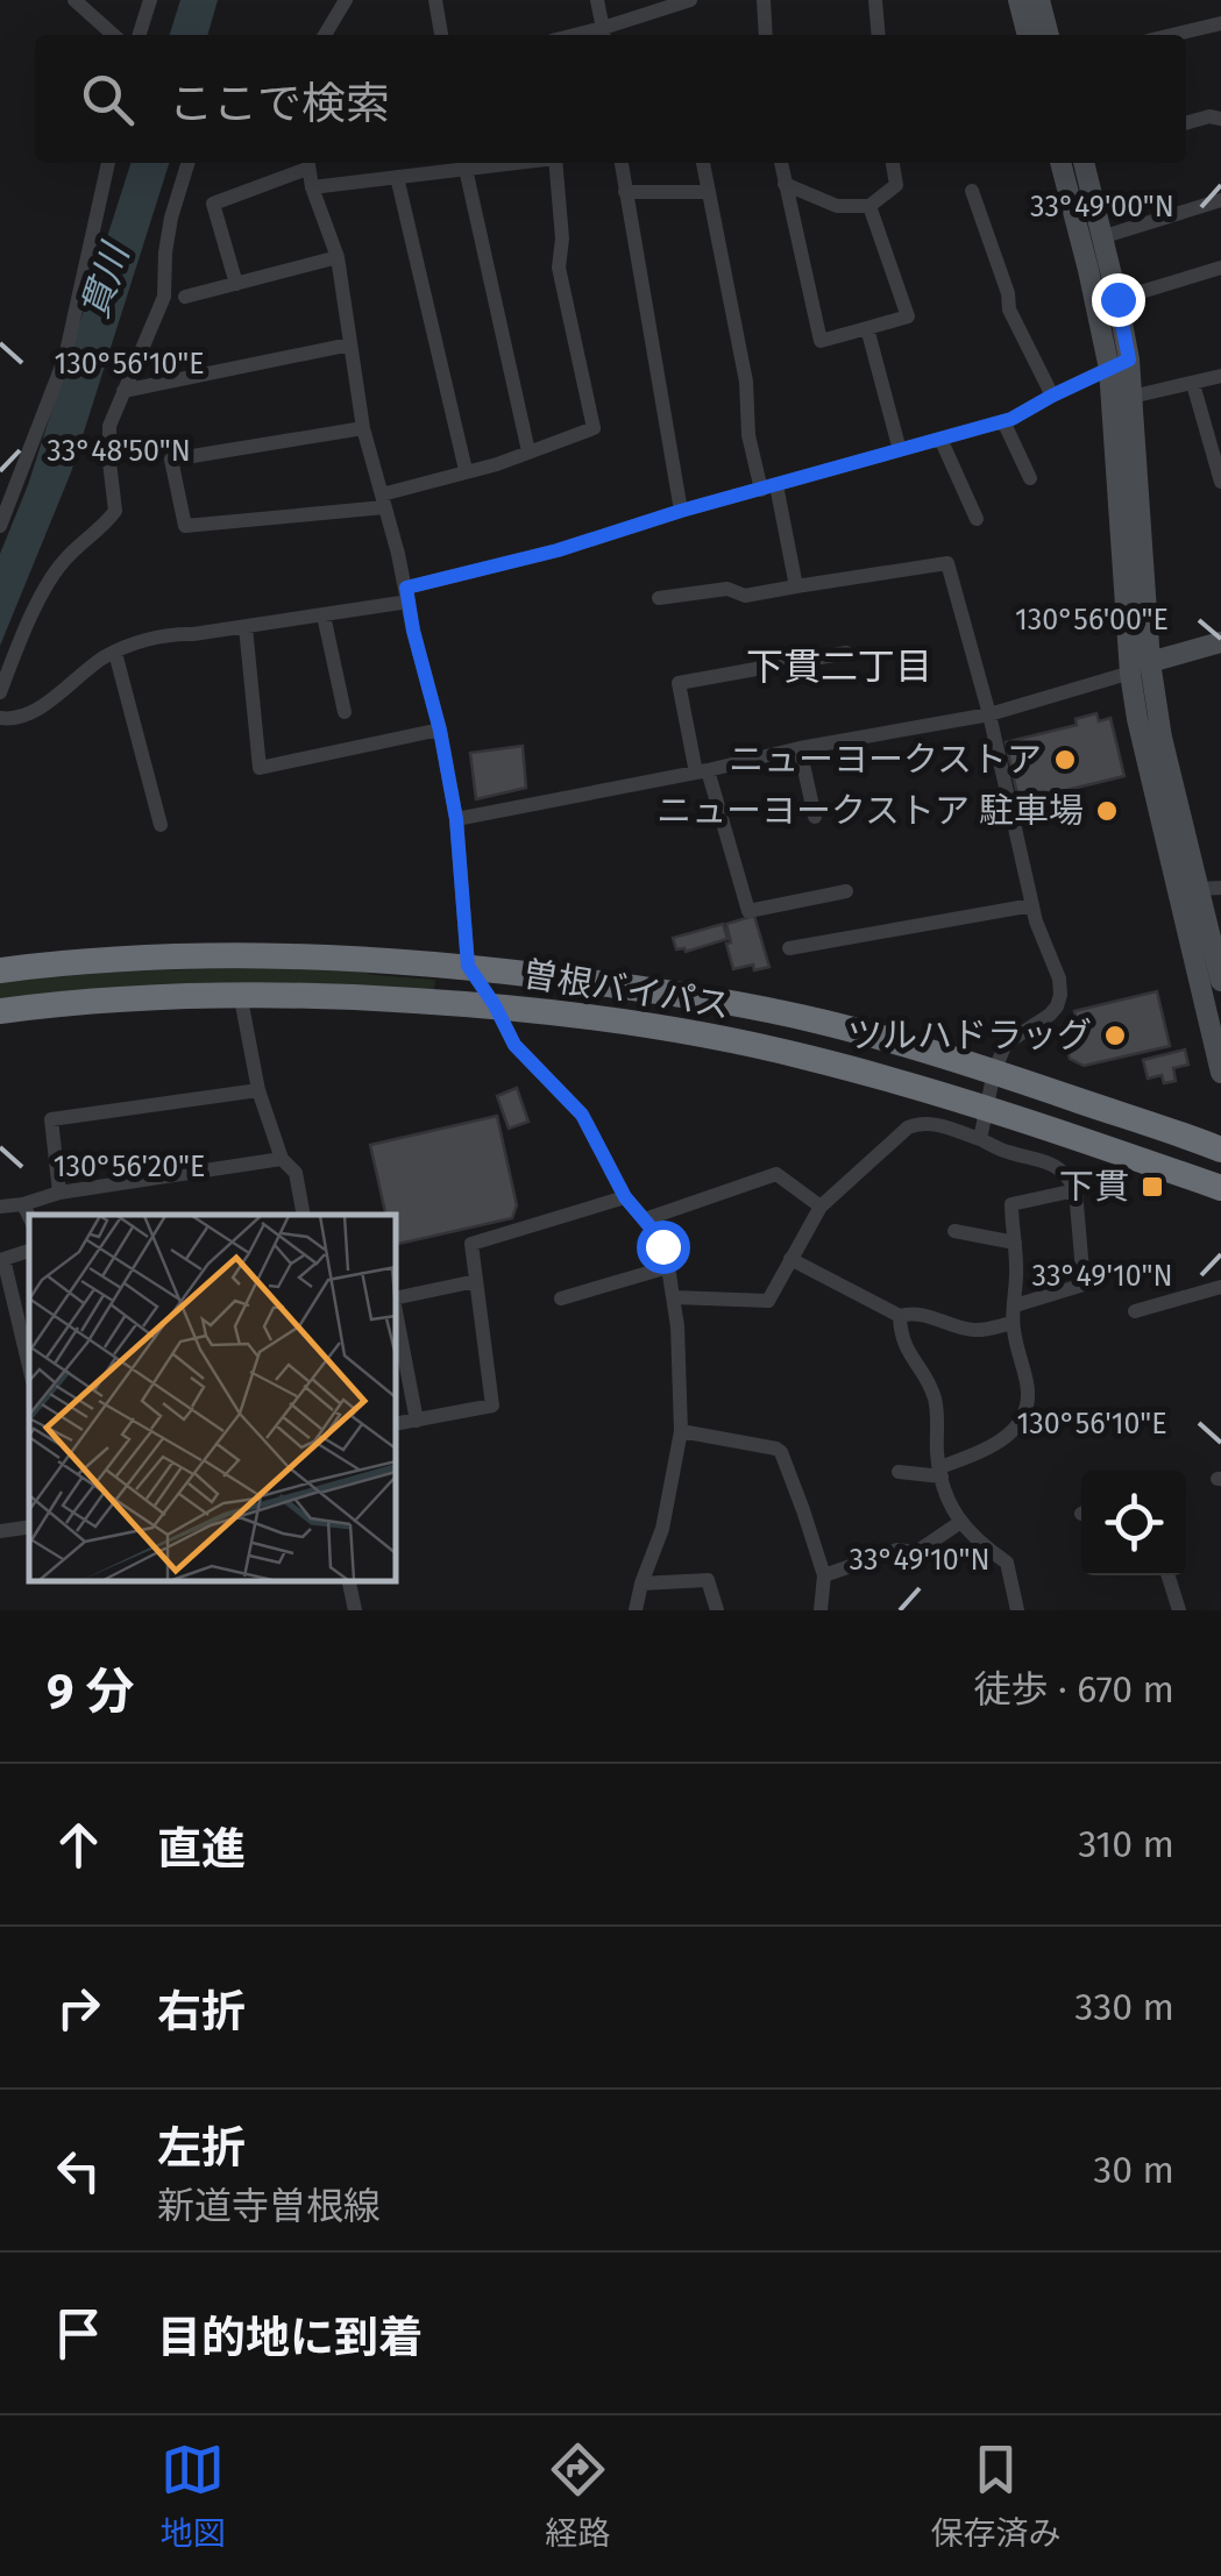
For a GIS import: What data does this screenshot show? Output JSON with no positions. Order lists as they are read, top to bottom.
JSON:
{
  "streets": {
    "highway": ["曽根バイパス"]
  },
  "districts": ["下貫二丁目"],
  "water": ["貫川"],
  "places": {
    "other": ["ニューヨークストア", "ニューヨークストア 駐車場", "ツルハドラッグ"],
    "transit": ["下貫"]
  },
  "page": {
    "search": "ここで検索",
    "heading": ["9 分", "徒歩 · 670 m"],
    "list": [
      ["直進", "310 m"],
      ["右折", "330 m"],
      ["左折", "新道寺曽根線", "30 m"],
      "目的地に到着"
    ],
    "nav": ["地図", "経路", "保存済み"]
  },
  "coordinates": [
    "33°49'00\"N",
    "130°56'10\"E",
    "33°48'50\"N",
    "130°56'00\"E",
    "130°56'20\"E",
    "33°49'10\"N"
  ]
}
